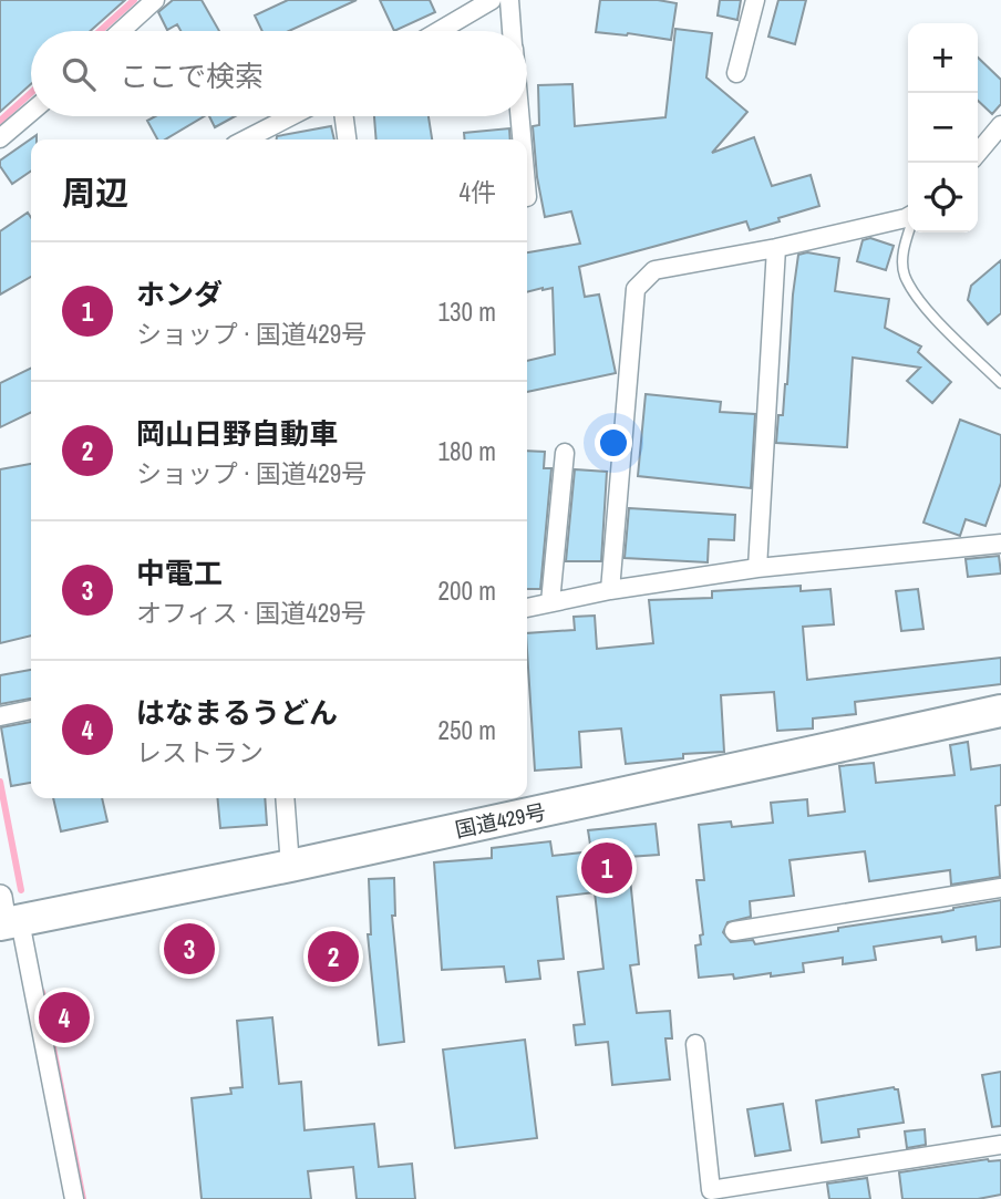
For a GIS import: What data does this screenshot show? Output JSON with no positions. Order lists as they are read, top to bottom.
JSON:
{
  "streets": {
    "highway": ["国道429号"]
  },
  "page": {
    "map_buttons": ["+", "−"],
    "search": "ここで検索",
    "heading": ["周辺", "4件"],
    "list": [
      {
        "mark": "1",
        "name": "ホンダ",
        "note": "ショップ · 国道429号",
        "value": "130 m"
      },
      {
        "mark": "2",
        "name": "岡山日野自動車",
        "note": "ショップ · 国道429号",
        "value": "180 m"
      },
      {
        "mark": "3",
        "name": "中電工",
        "note": "オフィス · 国道429号",
        "value": "200 m"
      },
      {
        "mark": "4",
        "name": "はなまるうどん",
        "note": "レストラン",
        "value": "250 m"
      }
    ],
    "pins": [
      "1",
      "3",
      "2",
      "4"
    ]
  }
}
